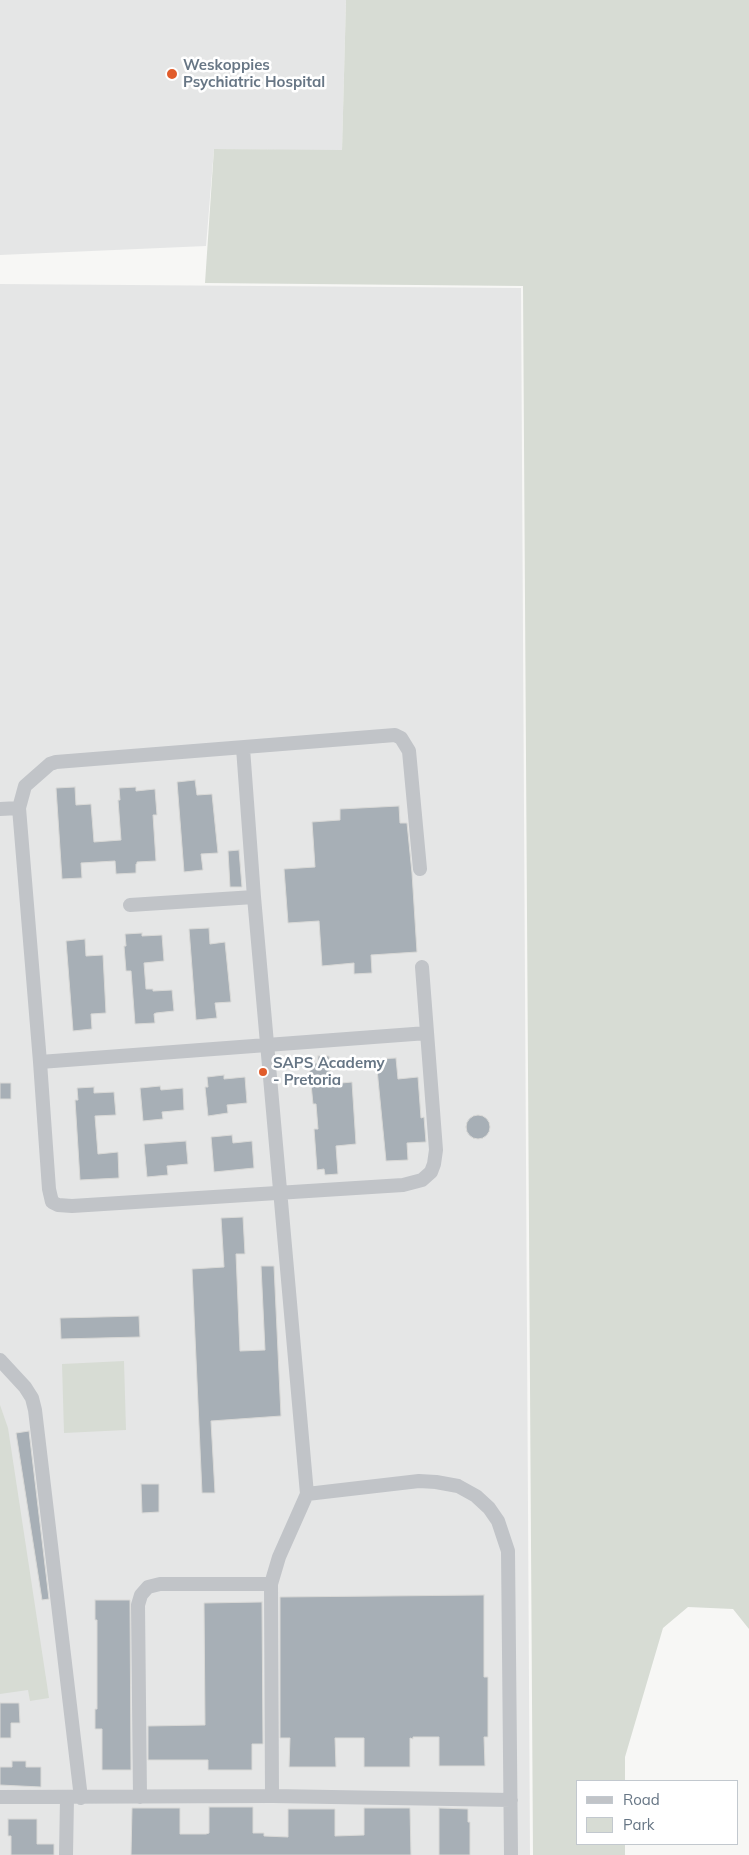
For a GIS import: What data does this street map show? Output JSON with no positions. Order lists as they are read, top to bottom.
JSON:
{
  "places": ["Weskoppies Psychiatric Hospital", "SAPS Academy - Pretoria"],
  "legend": ["Road", "Park"]
}
